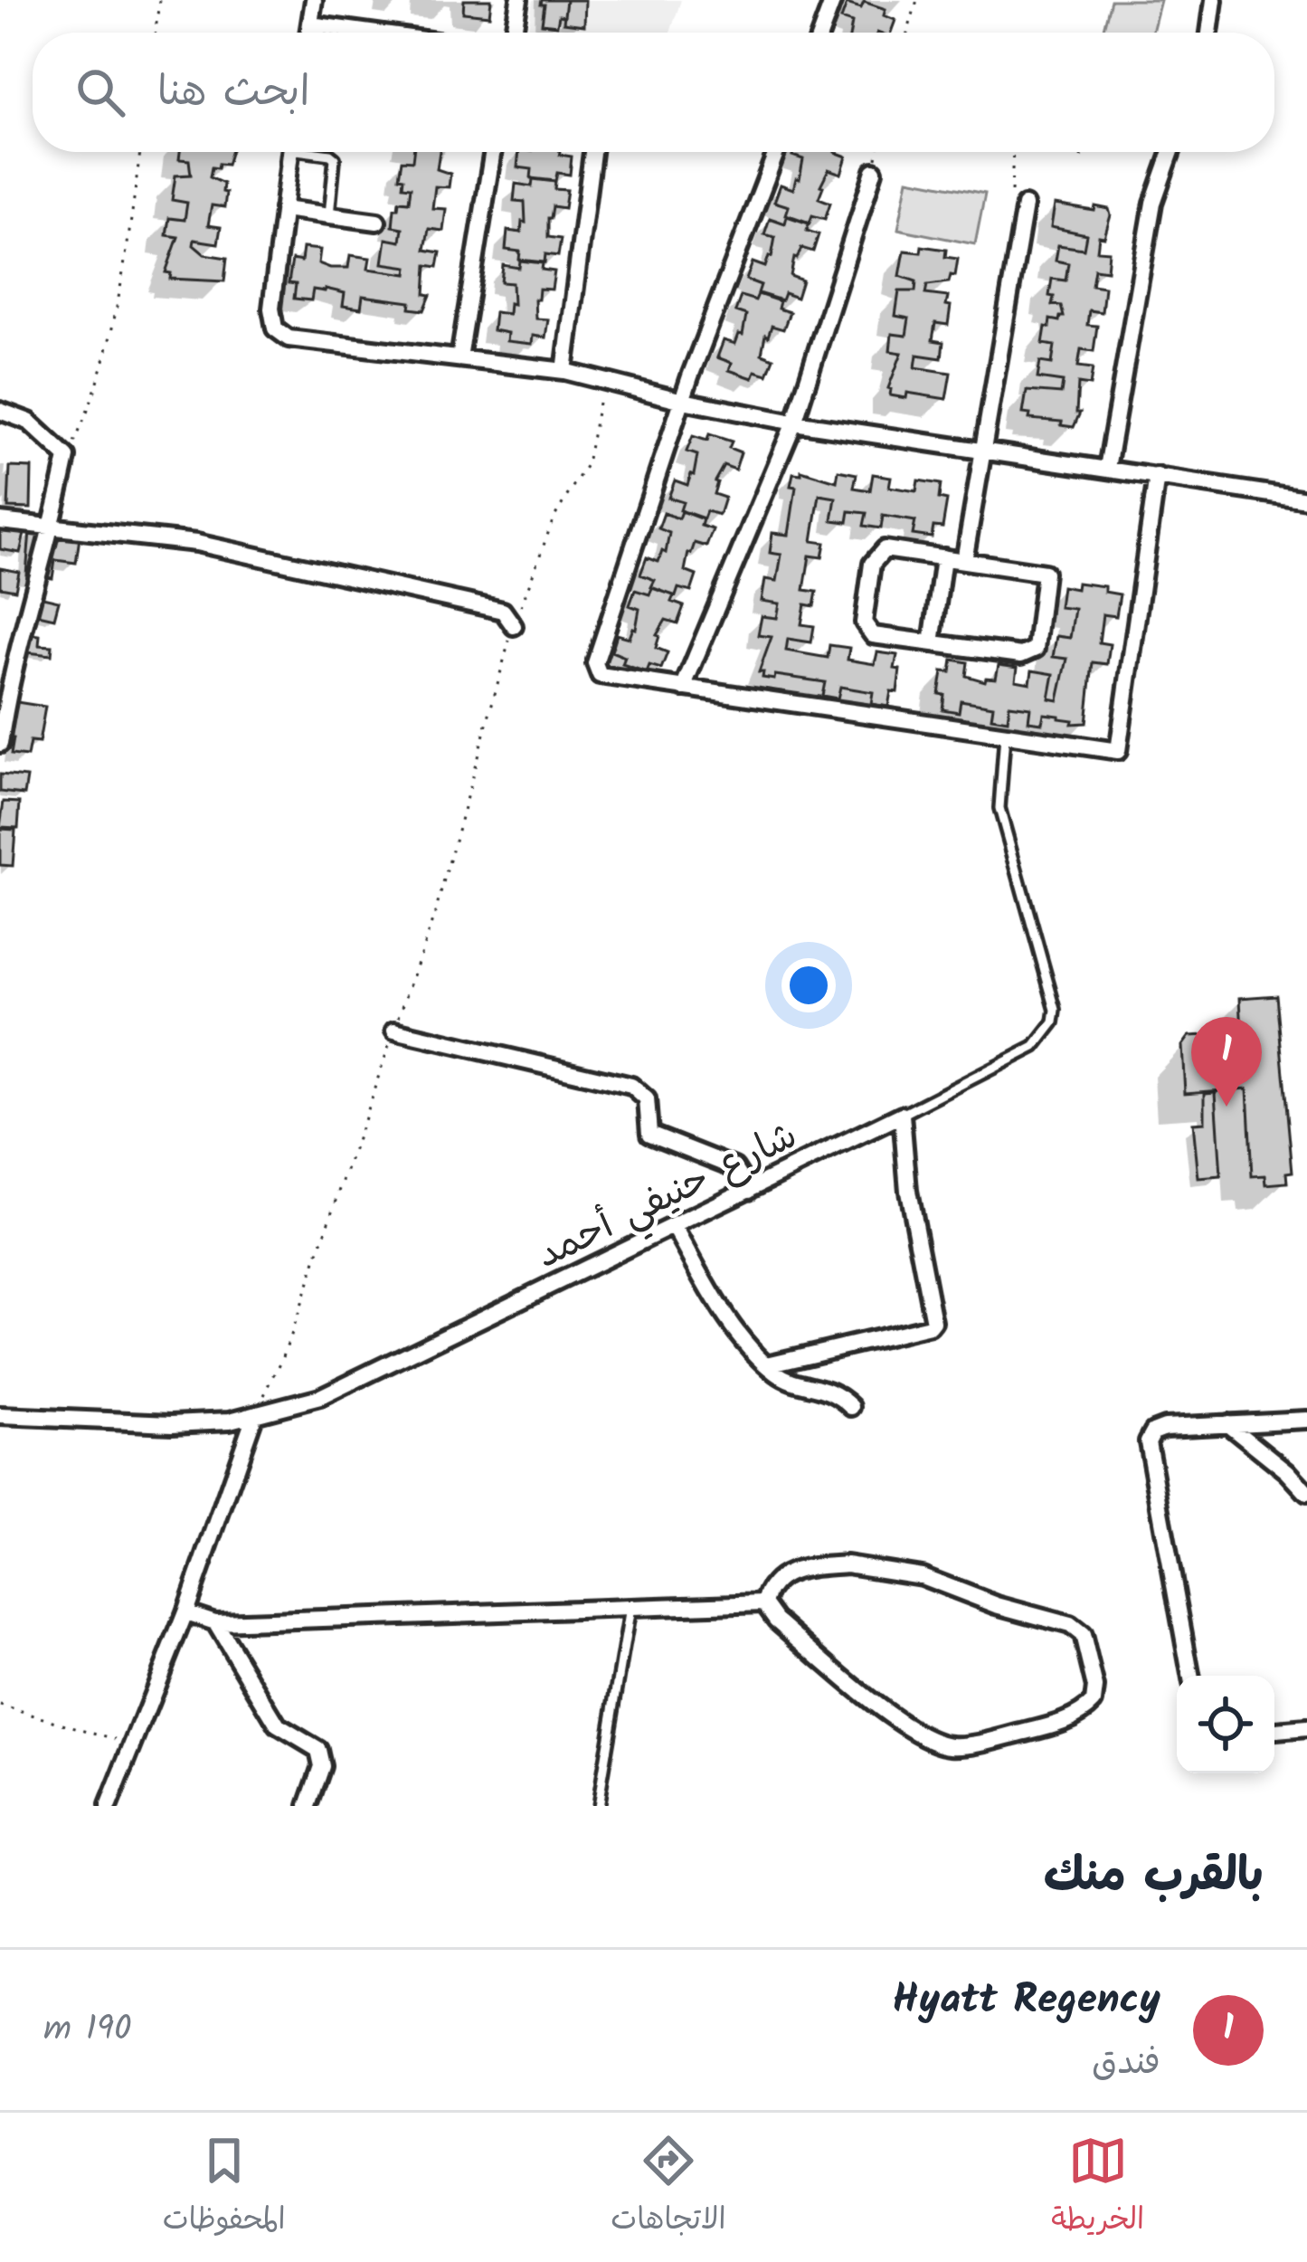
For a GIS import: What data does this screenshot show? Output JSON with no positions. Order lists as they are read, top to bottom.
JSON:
{
  "streets": {
    "street": ["شارع حنيفي أحمد"]
  },
  "page": {
    "search": "ابحث هنا",
    "pins": "1",
    "heading": "بالقرب منك",
    "list": [
      {
        "mark": "1",
        "name": "Hyatt Regency",
        "note": "فندق",
        "value": "190 m"
      }
    ],
    "nav": ["الخريطة", "الاتجاهات", "المحفوظات"]
  }
}
